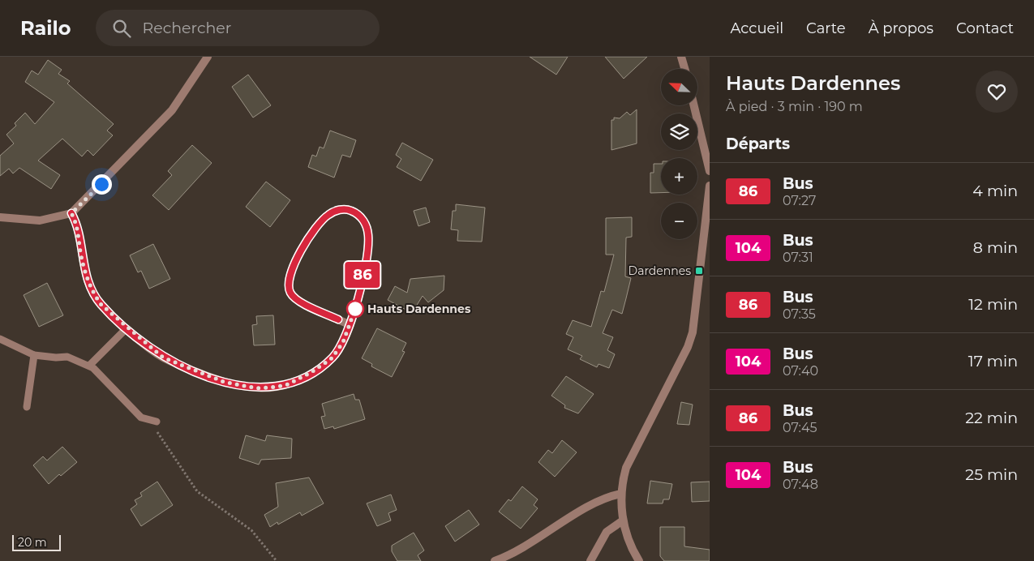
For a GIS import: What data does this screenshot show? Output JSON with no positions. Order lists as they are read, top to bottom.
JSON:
{
  "places": {
    "transit": ["Dardennes"],
    "other": ["Hauts Dardennes"]
  },
  "lines": ["bus line 86"],
  "scale_bar": "20 m",
  "north": "top left",
  "page": {
    "header": "Railo",
    "search": "Rechercher",
    "nav": [
      "Accueil",
      "Carte",
      "À propos",
      "Contact"
    ],
    "on_map": "86",
    "heading": [
      ["Hauts Dardennes", "À pied · 3 min · 190 m"],
      "Départs"
    ],
    "map_buttons": ["+", "−"],
    "list": [
      {
        "mark": "86",
        "name": "Bus",
        "note": "07:27",
        "value": "4 min"
      },
      {
        "mark": "104",
        "name": "Bus",
        "note": "07:31",
        "value": "8 min"
      },
      {
        "mark": "86",
        "name": "Bus",
        "note": "07:35",
        "value": "12 min"
      },
      {
        "mark": "104",
        "name": "Bus",
        "note": "07:40",
        "value": "17 min"
      },
      {
        "mark": "86",
        "name": "Bus",
        "note": "07:45",
        "value": "22 min"
      },
      {
        "mark": "104",
        "name": "Bus",
        "note": "07:48",
        "value": "25 min"
      }
    ],
    "scale": "20 m"
  }
}
